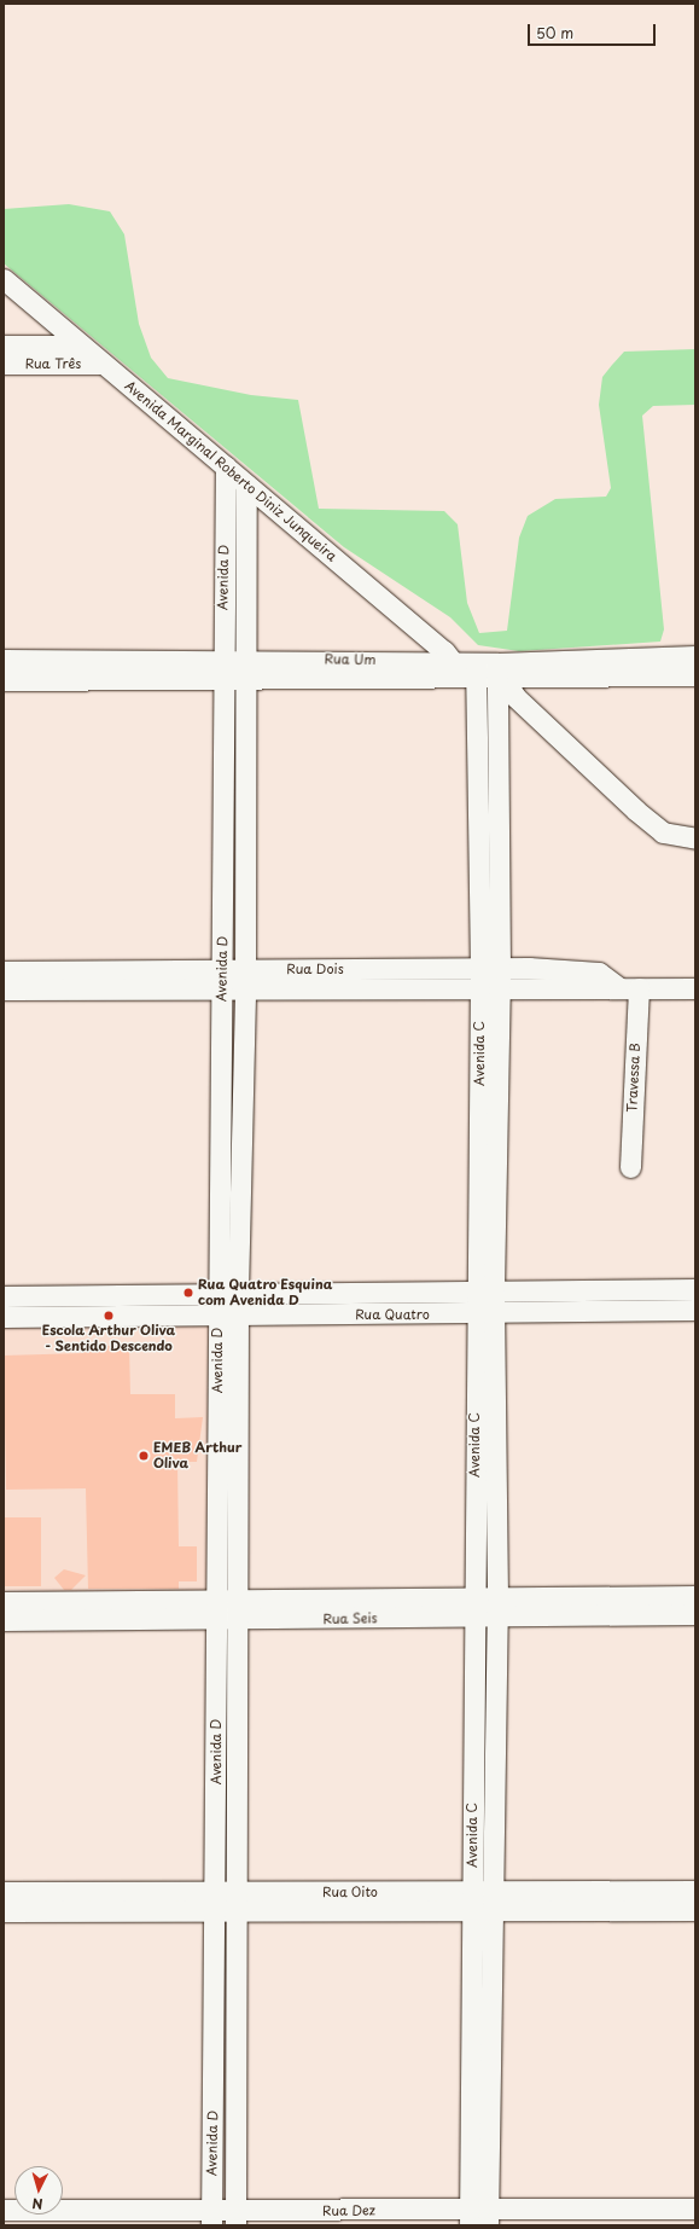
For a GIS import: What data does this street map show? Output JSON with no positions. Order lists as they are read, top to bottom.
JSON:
{
  "streets": {
    "street": [
      "Rua Três",
      "Avenida Marginal Roberto Diniz Junqueira",
      "Avenida D",
      "Rua Um",
      "Rua Dois",
      "Avenida C",
      "Travessa B",
      "Rua Quatro",
      "Rua Seis",
      "Rua Oito",
      "Rua Dez"
    ]
  },
  "crossings": [
    ["Rua Três", "Avenida Marginal Roberto Diniz Junqueira"],
    ["Avenida Marginal Roberto Diniz Junqueira", "Avenida D"],
    ["Avenida Marginal Roberto Diniz Junqueira", "Rua Um"],
    ["Avenida Marginal Roberto Diniz Junqueira", "Avenida C"],
    ["Avenida D", "Rua Um"],
    ["Avenida D", "Rua Dois"],
    ["Avenida D", "Rua Quatro"],
    ["Avenida D", "Rua Seis"],
    ["Avenida D", "Rua Oito"],
    ["Avenida D", "Rua Dez"],
    ["Rua Um", "Avenida C"],
    ["Rua Dois", "Avenida C"],
    ["Rua Dois", "Travessa B"],
    ["Avenida C", "Rua Quatro"],
    ["Avenida C", "Rua Seis"],
    ["Avenida C", "Rua Oito"],
    ["Avenida C", "Rua Dez"]
  ],
  "places": ["Rua Quatro Esquina com Avenida D", "Escola Arthur Oliva - Sentido Descendo", "EMEB Arthur Oliva"],
  "scale_bar": "50 m",
  "north": "bottom"
}
